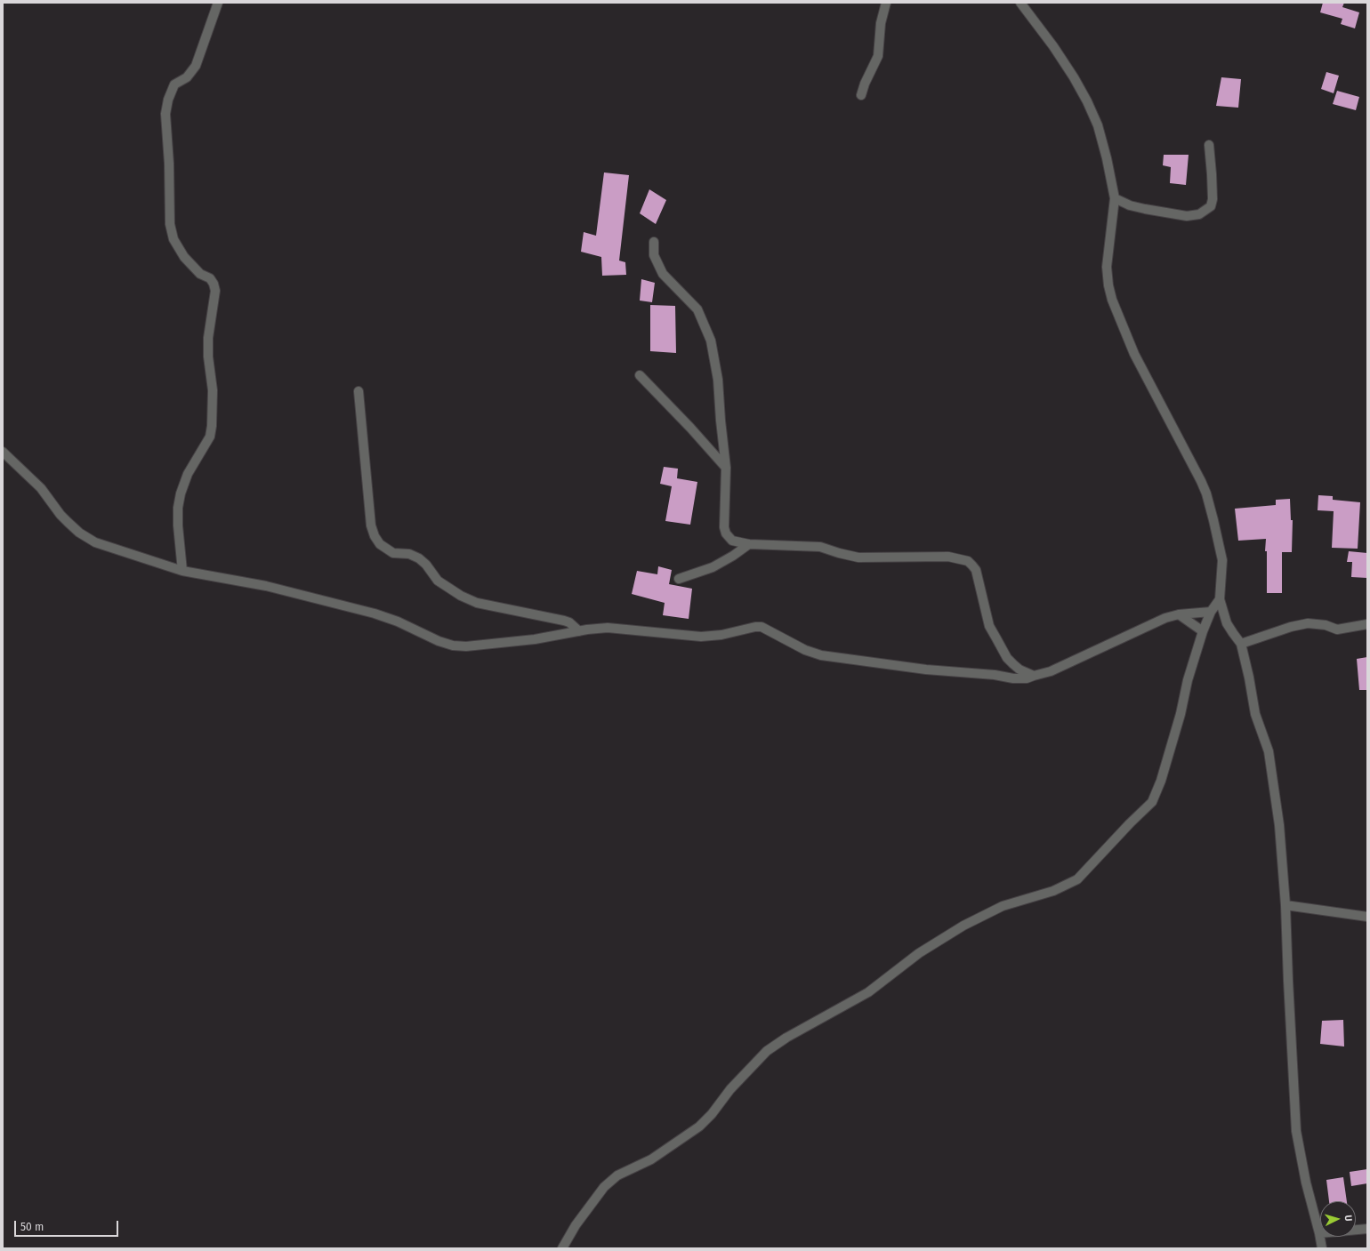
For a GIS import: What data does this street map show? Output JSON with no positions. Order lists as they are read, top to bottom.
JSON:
{
  "scale_bar": "50 m",
  "north": "right"
}
